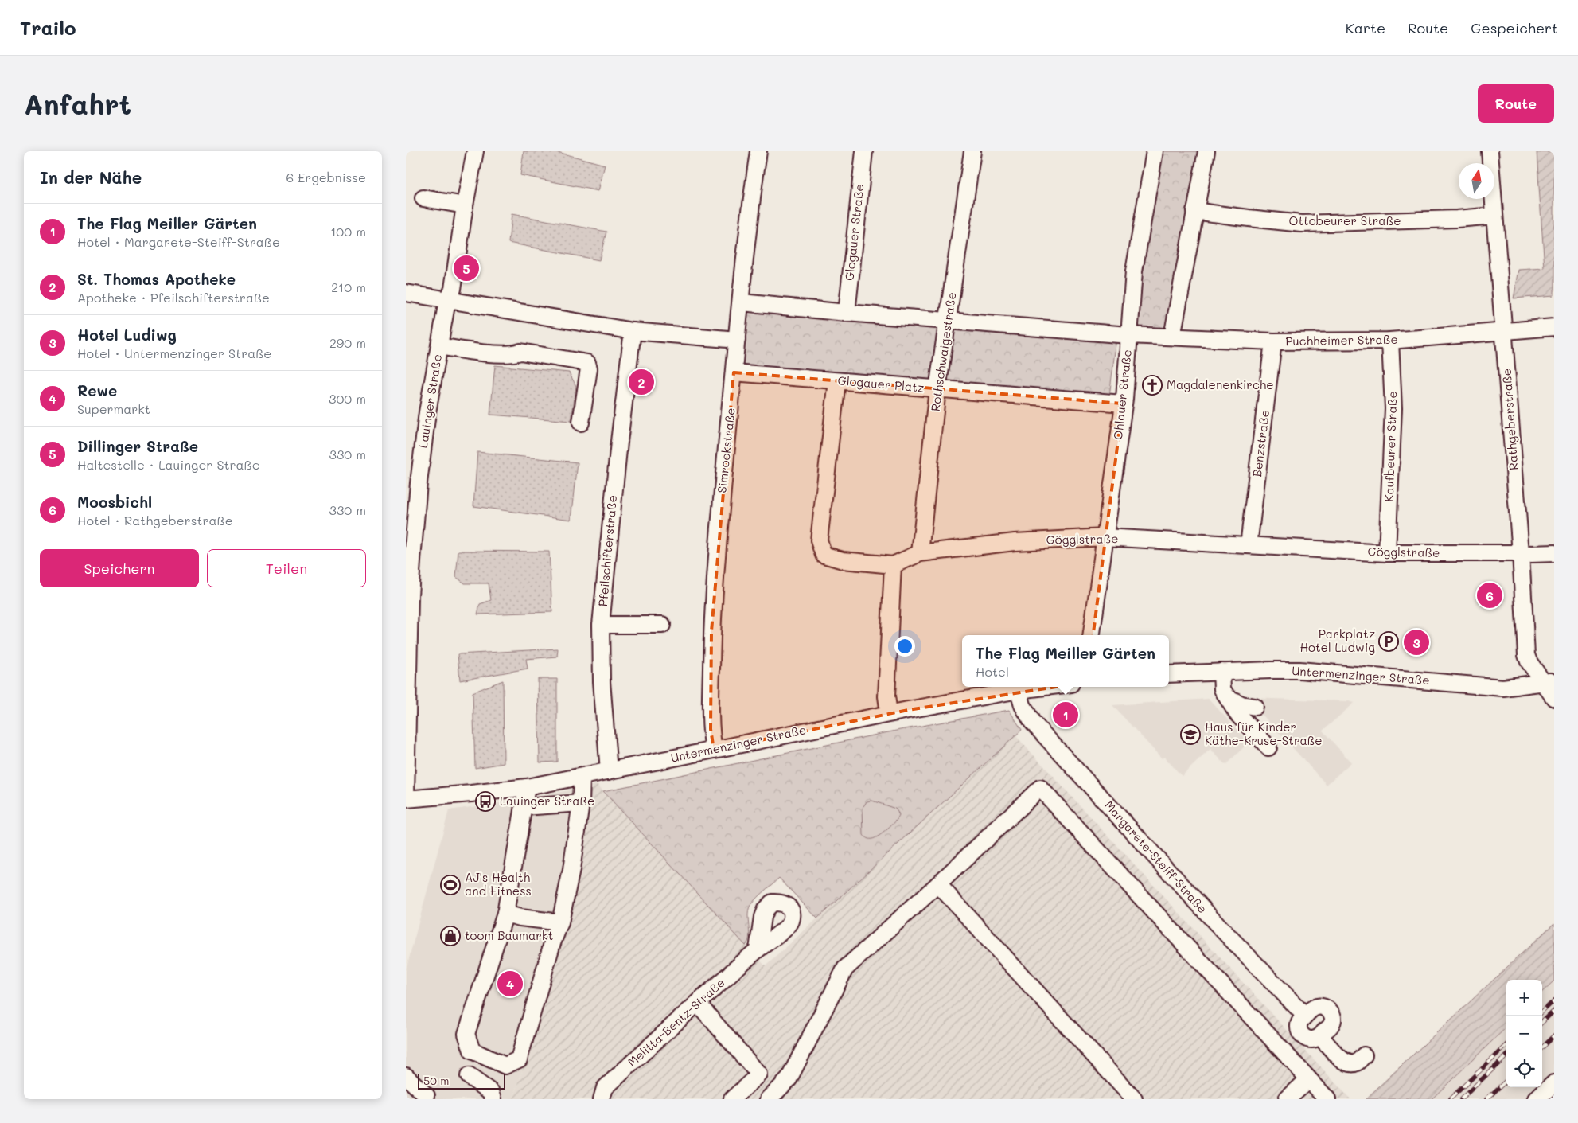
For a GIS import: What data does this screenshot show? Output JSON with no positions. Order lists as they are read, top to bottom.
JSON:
{
  "streets": {
    "street": [
      "Ottobeurer Straße",
      "Glogauer Straße",
      "Puchheimer Straße",
      "Rothschwaigestraße",
      "Glogauer Platz",
      "Ohlauer Straße",
      "Lauinger Straße",
      "Rathgeberstraße",
      "Benzstraße",
      "Kaufbeurer Straße",
      "Simrockstraße",
      "Gögglstraße",
      "Pfeilschifterstraße",
      "Untermenzinger Straße",
      "Margarete-Steiff-Straße",
      "Melitta-Bentz-Straße"
    ]
  },
  "crossings": [
    ["Ottobeurer Straße", "Rathgeberstraße"],
    ["Puchheimer Straße", "Ohlauer Straße"],
    ["Puchheimer Straße", "Rathgeberstraße"],
    ["Puchheimer Straße", "Benzstraße"],
    ["Puchheimer Straße", "Kaufbeurer Straße"],
    ["Rothschwaigestraße", "Glogauer Platz"],
    ["Rothschwaigestraße", "Gögglstraße"],
    ["Glogauer Platz", "Ohlauer Straße"],
    ["Glogauer Platz", "Simrockstraße"],
    ["Glogauer Platz", "Gögglstraße"],
    ["Ohlauer Straße", "Gögglstraße"],
    ["Lauinger Straße", "Untermenzinger Straße"],
    ["Rathgeberstraße", "Gögglstraße"],
    ["Rathgeberstraße", "Untermenzinger Straße"],
    ["Benzstraße", "Gögglstraße"],
    ["Kaufbeurer Straße", "Gögglstraße"],
    ["Simrockstraße", "Untermenzinger Straße"],
    ["Pfeilschifterstraße", "Untermenzinger Straße"],
    ["Untermenzinger Straße", "Margarete-Steiff-Straße"]
  ],
  "places": {
    "church": ["Magdalenenkirche"],
    "parking": ["Parkplatz Hotel Ludwig"],
    "school or university": ["Haus für Kinder Käthe-Kruse-Straße"],
    "bus stop": ["Lauinger Straße"],
    "sports": ["AJ's Health and Fitness"],
    "shop": ["toom Baumarkt"]
  },
  "scale_bar": "50 m",
  "north": "top",
  "page": {
    "header": "Trailo",
    "nav": ["Karte", "Route", "Gespeichert"],
    "buttons": [
      "Route",
      ["Speichern", "Teilen"]
    ],
    "title": "Anfahrt",
    "heading": ["In der Nähe", "6 Ergebnisse"],
    "list": [
      {
        "mark": "1",
        "name": "The Flag Meiller Gärten",
        "note": "Hotel · Margarete-Steiff-Straße",
        "value": "100 m"
      },
      {
        "mark": "2",
        "name": "St. Thomas Apotheke",
        "note": "Apotheke · Pfeilschifterstraße",
        "value": "210 m"
      },
      {
        "mark": "3",
        "name": "Hotel Ludiwg",
        "note": "Hotel · Untermenzinger Straße",
        "value": "290 m"
      },
      {
        "mark": "4",
        "name": "Rewe",
        "note": "Supermarkt",
        "value": "300 m"
      },
      {
        "mark": "5",
        "name": "Dillinger Straße",
        "note": "Haltestelle · Lauinger Straße",
        "value": "330 m"
      },
      {
        "mark": "6",
        "name": "Moosbichl",
        "note": "Hotel · Rathgeberstraße",
        "value": "330 m"
      }
    ],
    "pins": [
      "5",
      "2",
      "6",
      "3",
      "1",
      "4"
    ],
    "popup": ["The Flag Meiller Gärten", "Hotel"],
    "map_buttons": ["+", "−"],
    "scale": "50 m"
  }
}
